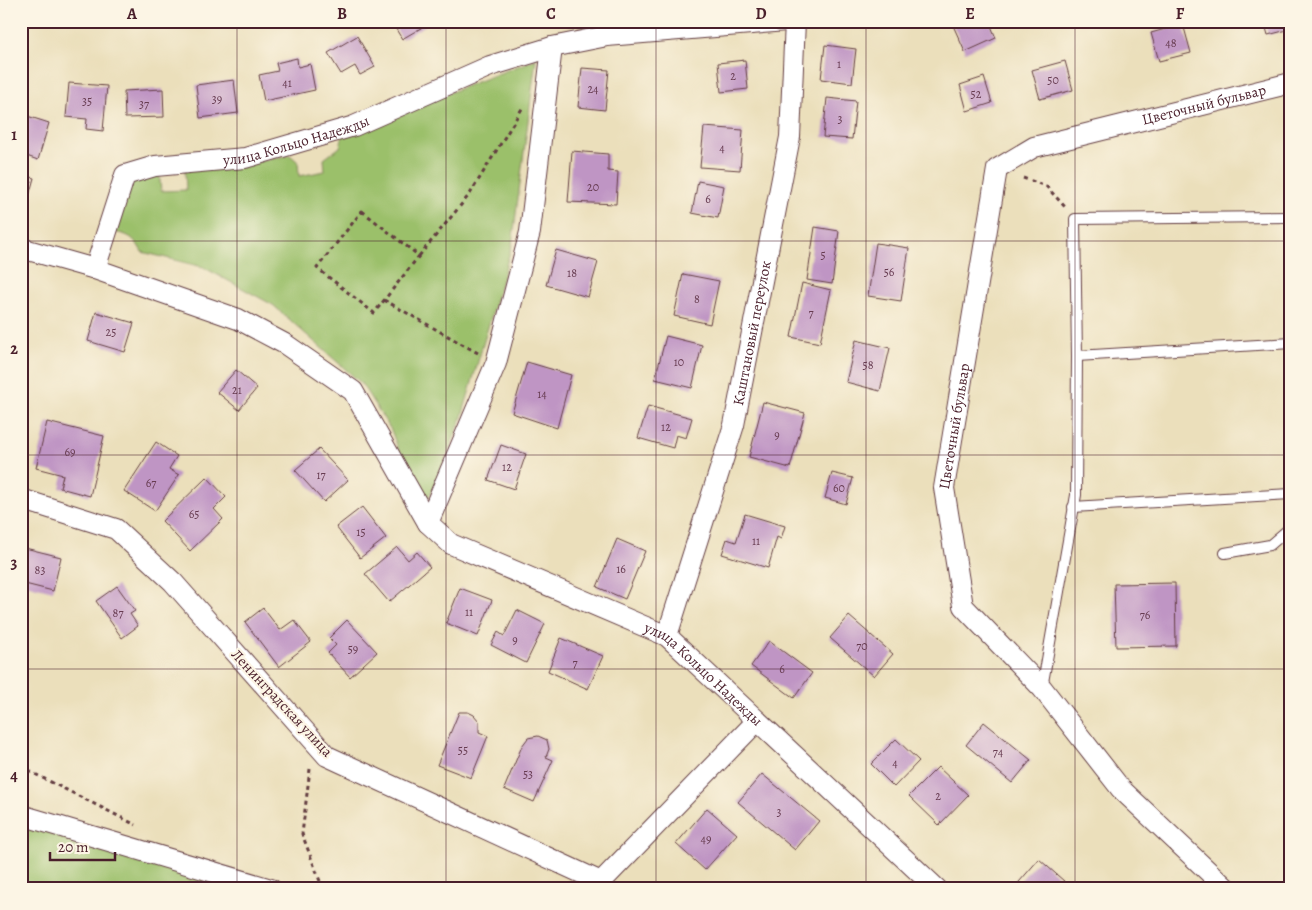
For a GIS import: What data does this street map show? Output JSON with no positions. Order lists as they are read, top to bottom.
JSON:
{
  "streets": {
    "street": [
      "Цветочный бульвар",
      "улица Кольцо Надежды",
      "Каштановый переулок",
      "Ленинградская улица"
    ]
  },
  "crossings": [
    ["улица Кольцо Надежды", "Каштановый переулок"],
    ["улица Кольцо Надежды", "Ленинградская улица"]
  ],
  "house_numbers": [
    "48",
    "1",
    "2",
    "50",
    "41",
    "24",
    "52",
    "39",
    "35",
    "37",
    "3",
    "4",
    "20",
    "6",
    "5",
    "56",
    "18",
    "8",
    "7",
    "25",
    "10",
    "58",
    "21",
    "14",
    "12",
    "9",
    "69",
    "12",
    "17",
    "67",
    "60",
    "65",
    "15",
    "11",
    "16",
    "83",
    "11",
    "87",
    "76",
    "9",
    "70",
    "59",
    "7",
    "6",
    "55",
    "74",
    "4",
    "53",
    "2",
    "3",
    "49"
  ],
  "scale_bar": "20 m",
  "grid": {
    "columns": [
      "A",
      "B",
      "C",
      "D",
      "E",
      "F"
    ],
    "rows": [
      "1",
      "2",
      "3",
      "4"
    ]
  }
}
